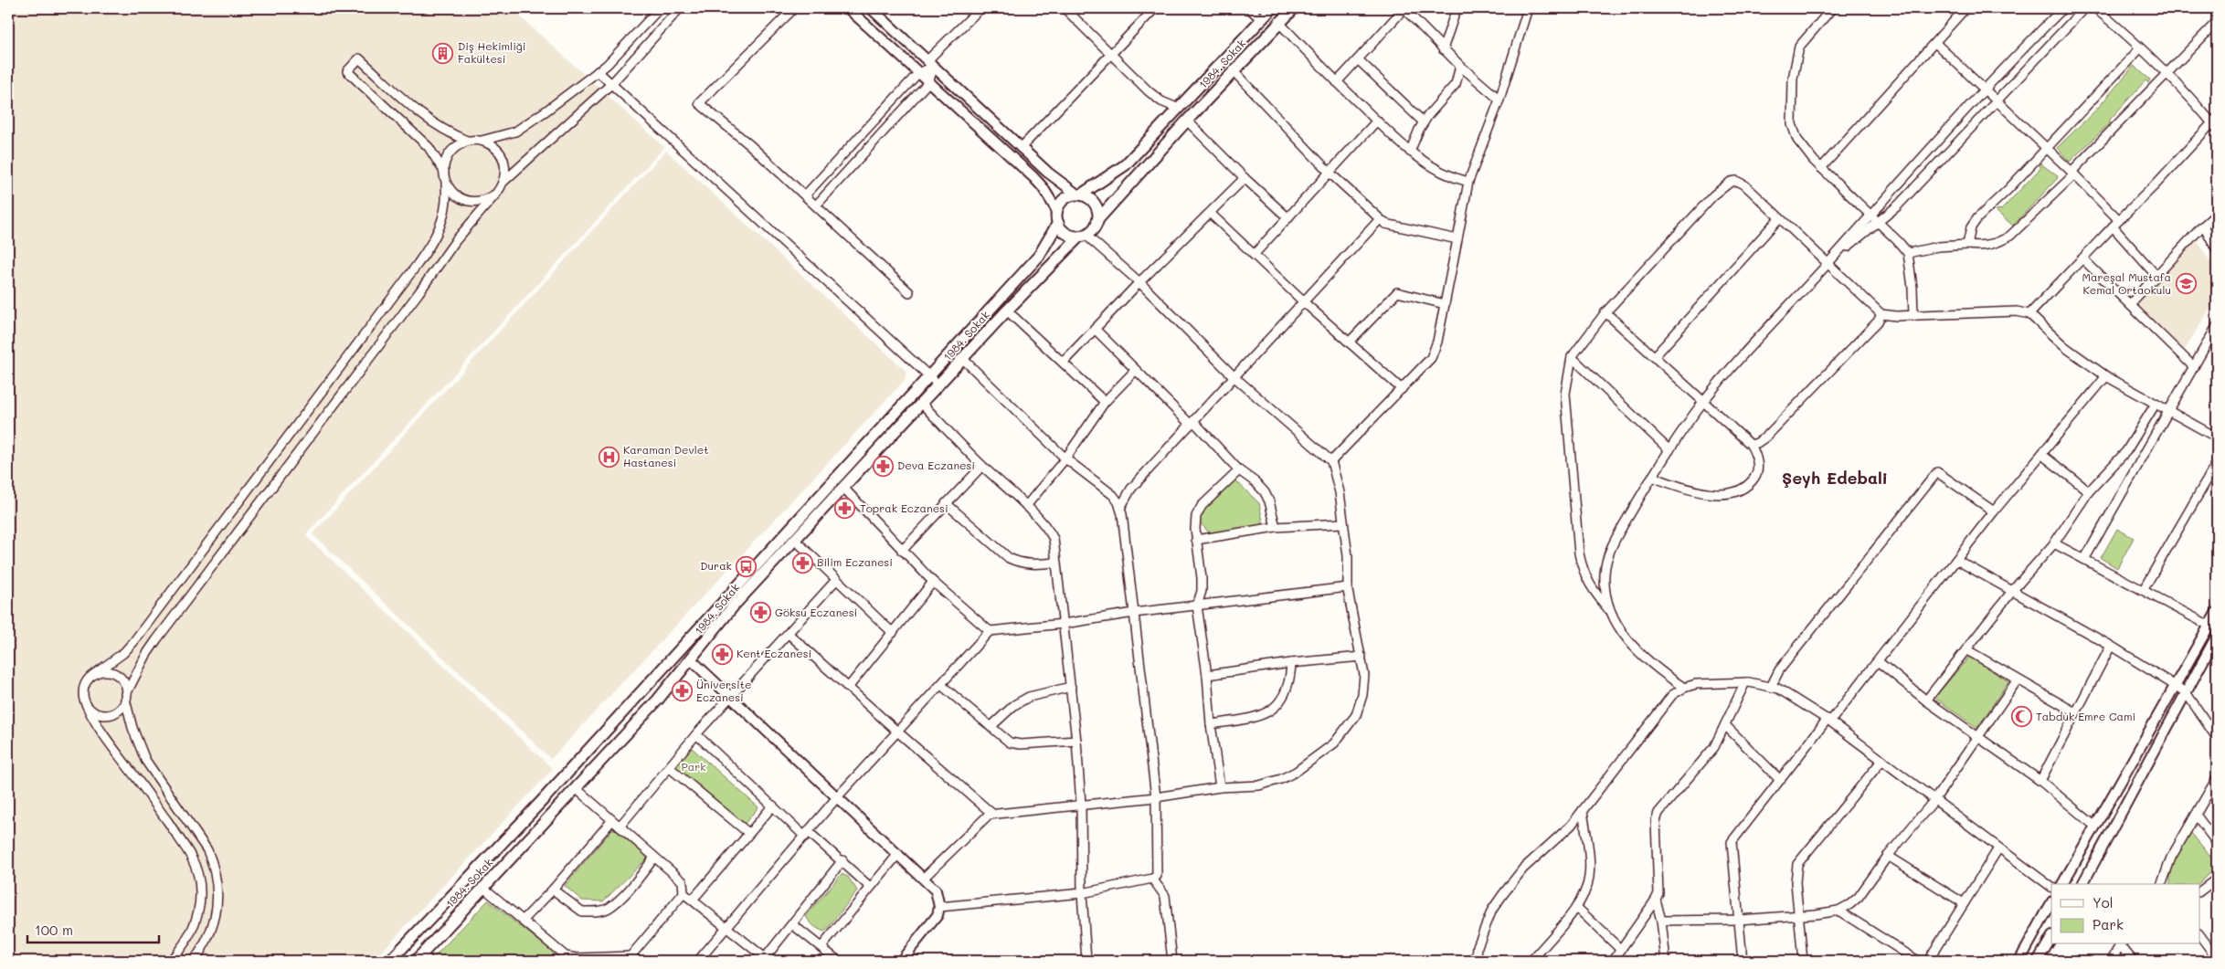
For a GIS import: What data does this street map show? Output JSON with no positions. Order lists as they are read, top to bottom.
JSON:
{
  "streets": {
    "main road": ["1984. Sokak"]
  },
  "districts": ["Şeyh Edebali"],
  "parks": ["Park"],
  "places": {
    "building": ["Diş Hekimliği Fakültesi"],
    "school or university": ["Mareşal Mustafa Kemal Ortaokulu"],
    "hospital": ["Karaman Devlet Hastanesi"],
    "pharmacy": [
      "Deva Eczanesi",
      "Toprak Eczanesi",
      "Bilim Eczanesi",
      "Göksu Eczanesi",
      "Kent Eczanesi",
      "Üniversite Eczanesi"
    ],
    "bus stop": ["Durak"],
    "mosque": ["Tabduk Emre Cami"]
  },
  "legend": ["Yol", "Park"],
  "scale_bar": "100 m"
}
